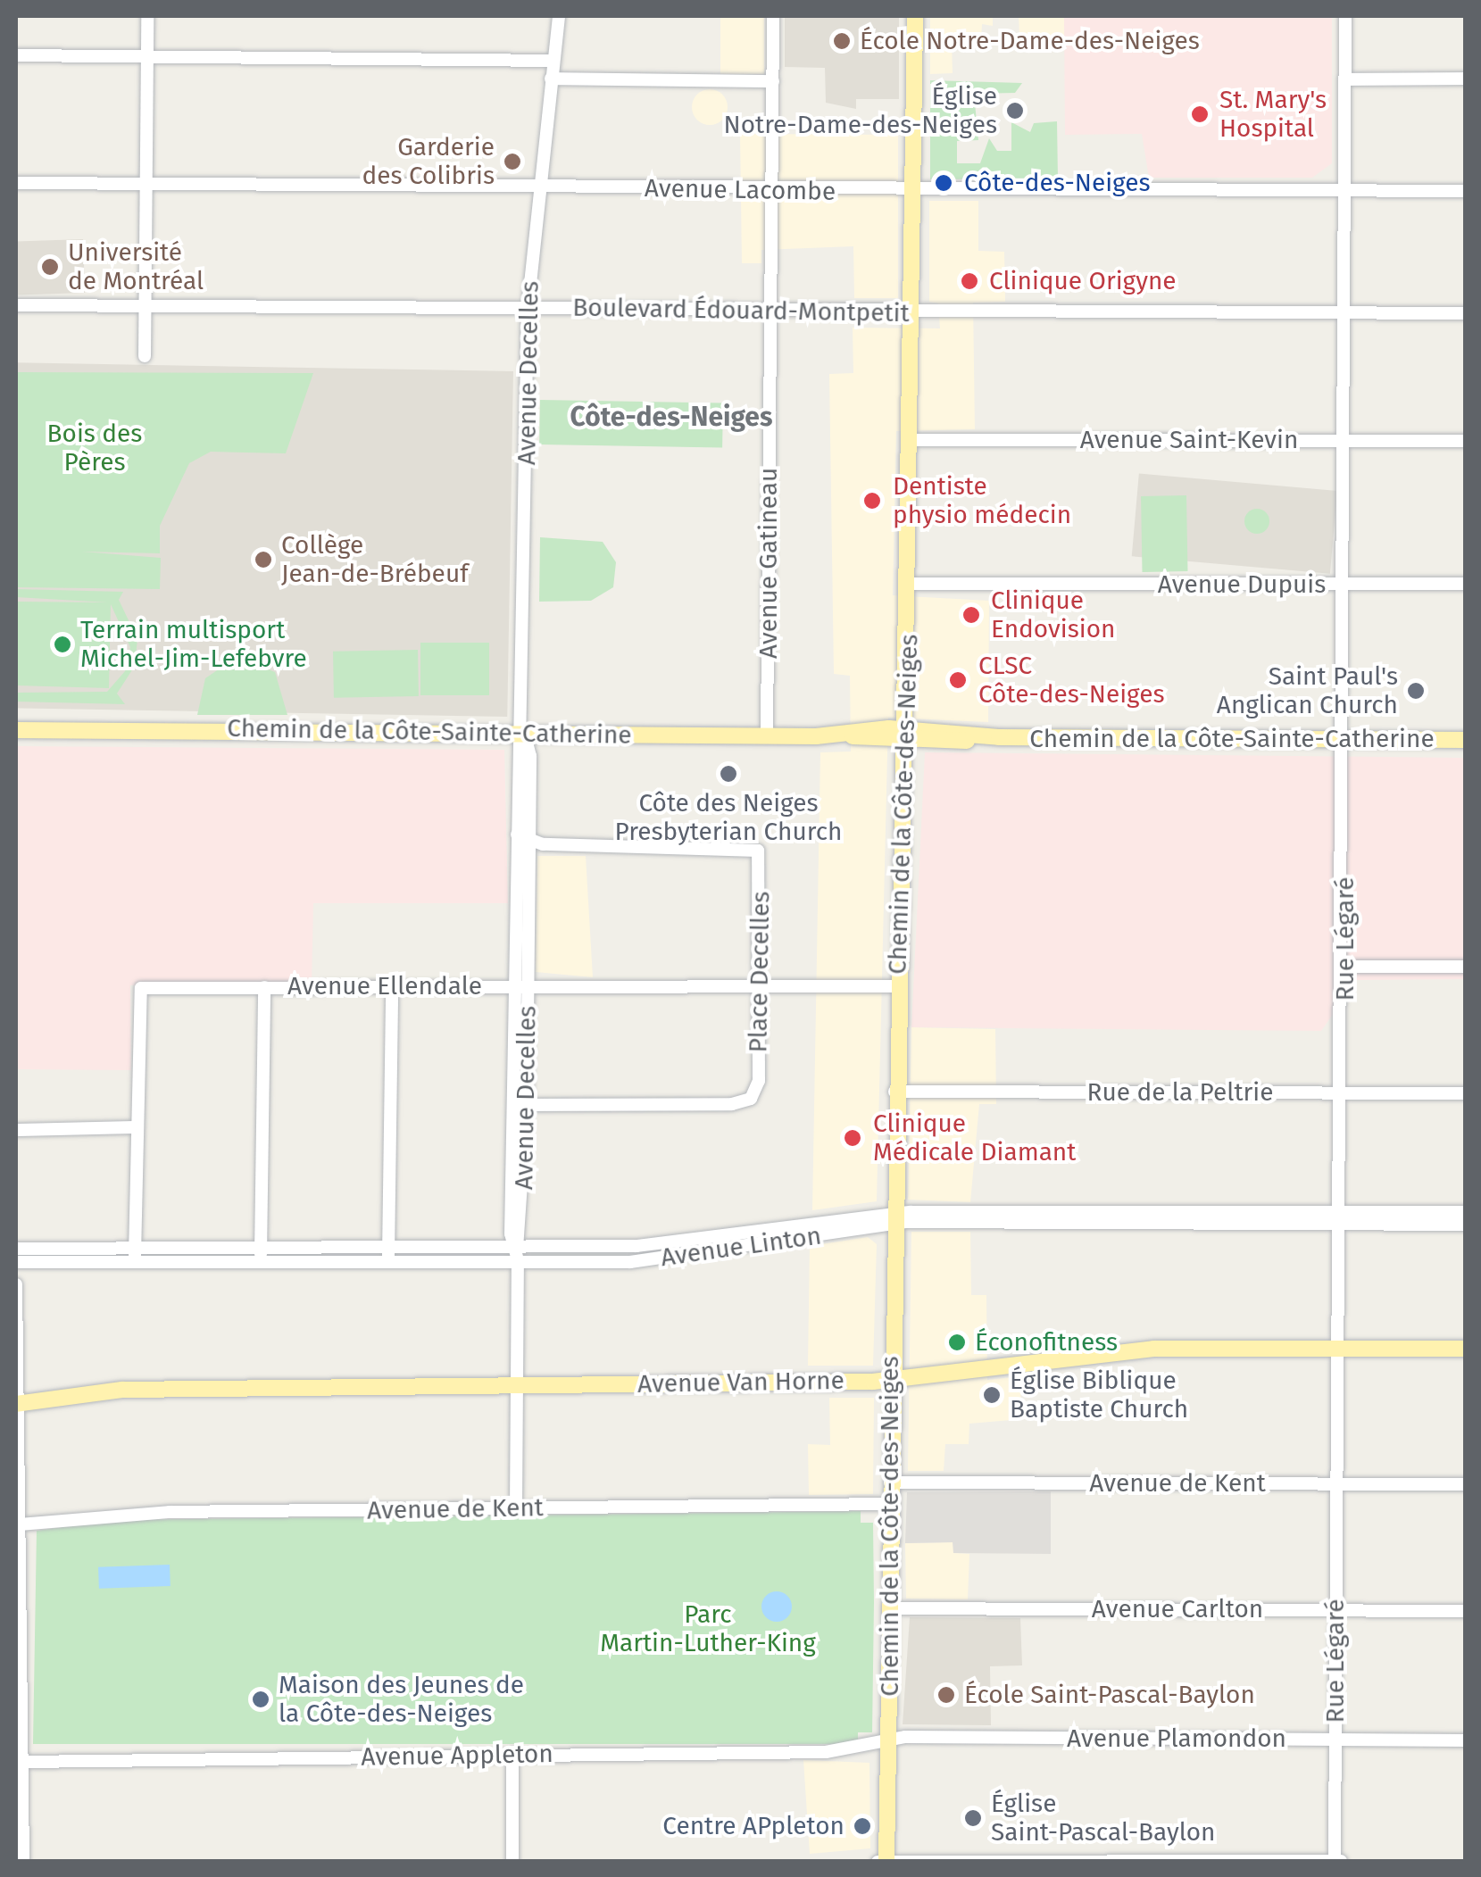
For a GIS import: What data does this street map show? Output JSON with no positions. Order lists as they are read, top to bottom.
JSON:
{
  "streets": {
    "main road": ["Chemin de la Côte-Sainte-Catherine", "Chemin de la Côte-des-Neiges", "Avenue Van Horne"],
    "street": [
      "Avenue Lacombe",
      "Boulevard Édouard-Montpetit",
      "Avenue Decelles",
      "Avenue Saint-Kevin",
      "Avenue Gatineau",
      "Avenue Dupuis",
      "Rue Légaré",
      "Place Decelles",
      "Avenue Ellendale",
      "Rue de la Peltrie",
      "Avenue Linton",
      "Avenue de Kent",
      "Avenue Carlton",
      "Avenue Plamondon",
      "Avenue Appleton"
    ]
  },
  "crossings": [
    ["Avenue Lacombe", "Avenue Decelles"],
    ["Avenue Lacombe", "Avenue Gatineau"],
    ["Avenue Lacombe", "Chemin de la Côte-des-Neiges"],
    ["Avenue Lacombe", "Rue Légaré"],
    ["Boulevard Édouard-Montpetit", "Avenue Decelles"],
    ["Boulevard Édouard-Montpetit", "Avenue Gatineau"],
    ["Boulevard Édouard-Montpetit", "Chemin de la Côte-des-Neiges"],
    ["Boulevard Édouard-Montpetit", "Rue Légaré"],
    ["Avenue Decelles", "Chemin de la Côte-Sainte-Catherine"],
    ["Avenue Decelles", "Place Decelles"],
    ["Avenue Decelles", "Avenue Ellendale"],
    ["Avenue Decelles", "Avenue Linton"],
    ["Avenue Decelles", "Avenue Van Horne"],
    ["Avenue Decelles", "Avenue de Kent"],
    ["Avenue Saint-Kevin", "Chemin de la Côte-des-Neiges"],
    ["Avenue Saint-Kevin", "Rue Légaré"],
    ["Avenue Gatineau", "Chemin de la Côte-Sainte-Catherine"],
    ["Avenue Dupuis", "Chemin de la Côte-des-Neiges"],
    ["Avenue Dupuis", "Rue Légaré"],
    ["Chemin de la Côte-Sainte-Catherine", "Chemin de la Côte-des-Neiges"],
    ["Chemin de la Côte-Sainte-Catherine", "Rue Légaré"],
    ["Chemin de la Côte-des-Neiges", "Avenue Ellendale"],
    ["Chemin de la Côte-des-Neiges", "Rue de la Peltrie"],
    ["Chemin de la Côte-des-Neiges", "Avenue Linton"],
    ["Chemin de la Côte-des-Neiges", "Avenue Van Horne"],
    ["Chemin de la Côte-des-Neiges", "Avenue de Kent"],
    ["Chemin de la Côte-des-Neiges", "Avenue Carlton"],
    ["Chemin de la Côte-des-Neiges", "Avenue Plamondon"],
    ["Chemin de la Côte-des-Neiges", "Avenue Appleton"],
    ["Rue Légaré", "Rue de la Peltrie"],
    ["Rue Légaré", "Avenue Linton"],
    ["Rue Légaré", "Avenue Van Horne"],
    ["Rue Légaré", "Avenue de Kent"],
    ["Rue Légaré", "Avenue Carlton"],
    ["Rue Légaré", "Avenue Plamondon"],
    ["Place Decelles", "Avenue Ellendale"],
    ["Avenue Plamondon", "Avenue Appleton"]
  ],
  "districts": ["Côte-des-Neiges"],
  "parks": ["Bois des Pères", "Parc Martin-Luther-King"],
  "places": [
    "École Notre-Dame-des-Neiges",
    "Église Notre-Dame-des-Neiges",
    "St. Mary's Hospital",
    "Garderie des Colibris",
    "Côte-des-Neiges",
    "Université de Montréal",
    "Clinique Origyne",
    "Dentiste physio médecin",
    "Collège Jean-de-Brébeuf",
    "Clinique Endovision",
    "Terrain multisport Michel-Jim-Lefebvre",
    "CLSC Côte-des-Neiges",
    "Saint Paul's Anglican Church",
    "Côte des Neiges Presbyterian Church",
    "Clinique Médicale Diamant",
    "Éconofitness",
    "Église Biblique Baptiste Church",
    "École Saint-Pascal-Baylon",
    "Maison des Jeunes de la Côte-des-Neiges",
    "Église Saint-Pascal-Baylon",
    "Centre APpleton"
  ]
}
